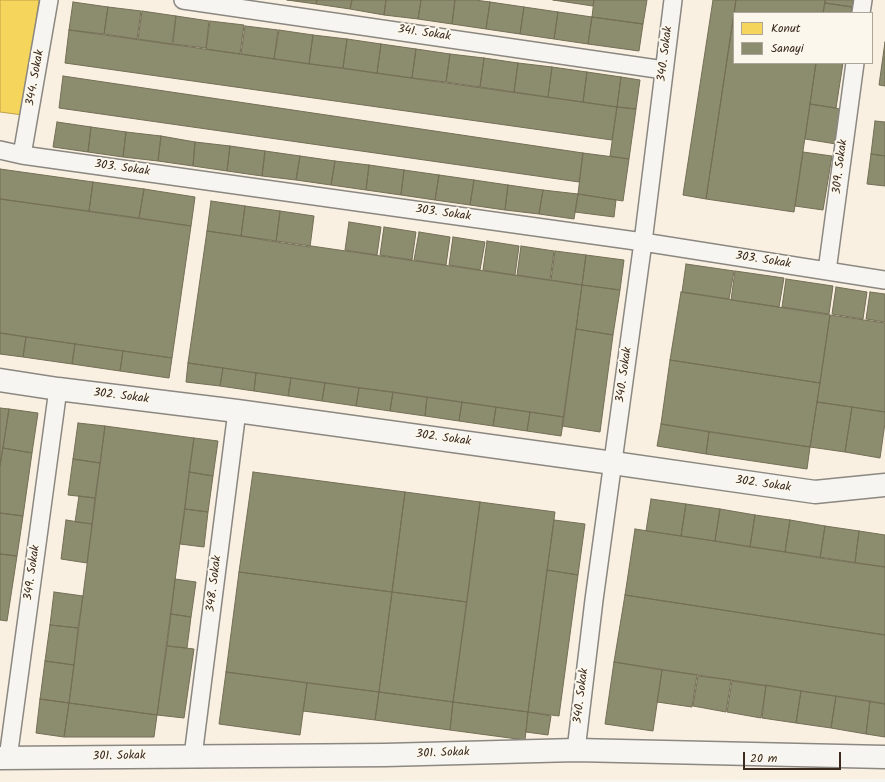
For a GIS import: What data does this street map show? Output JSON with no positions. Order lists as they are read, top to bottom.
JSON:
{
  "streets": {
    "street": ["302. Sokak", "301. Sokak"],
    "lane": [
      "341. Sokak",
      "340. Sokak",
      "344. Sokak",
      "309. Sokak",
      "303. Sokak",
      "349. Sokak",
      "348. Sokak"
    ]
  },
  "crossings": [
    ["341. Sokak", "340. Sokak"],
    ["340. Sokak", "303. Sokak"],
    ["340. Sokak", "302. Sokak"],
    ["340. Sokak", "301. Sokak"],
    ["344. Sokak", "303. Sokak"],
    ["309. Sokak", "303. Sokak"],
    ["302. Sokak", "349. Sokak"],
    ["302. Sokak", "348. Sokak"],
    ["349. Sokak", "301. Sokak"],
    ["348. Sokak", "301. Sokak"]
  ],
  "legend": ["Konut", "Sanayi"],
  "scale_bar": "20 m"
}
